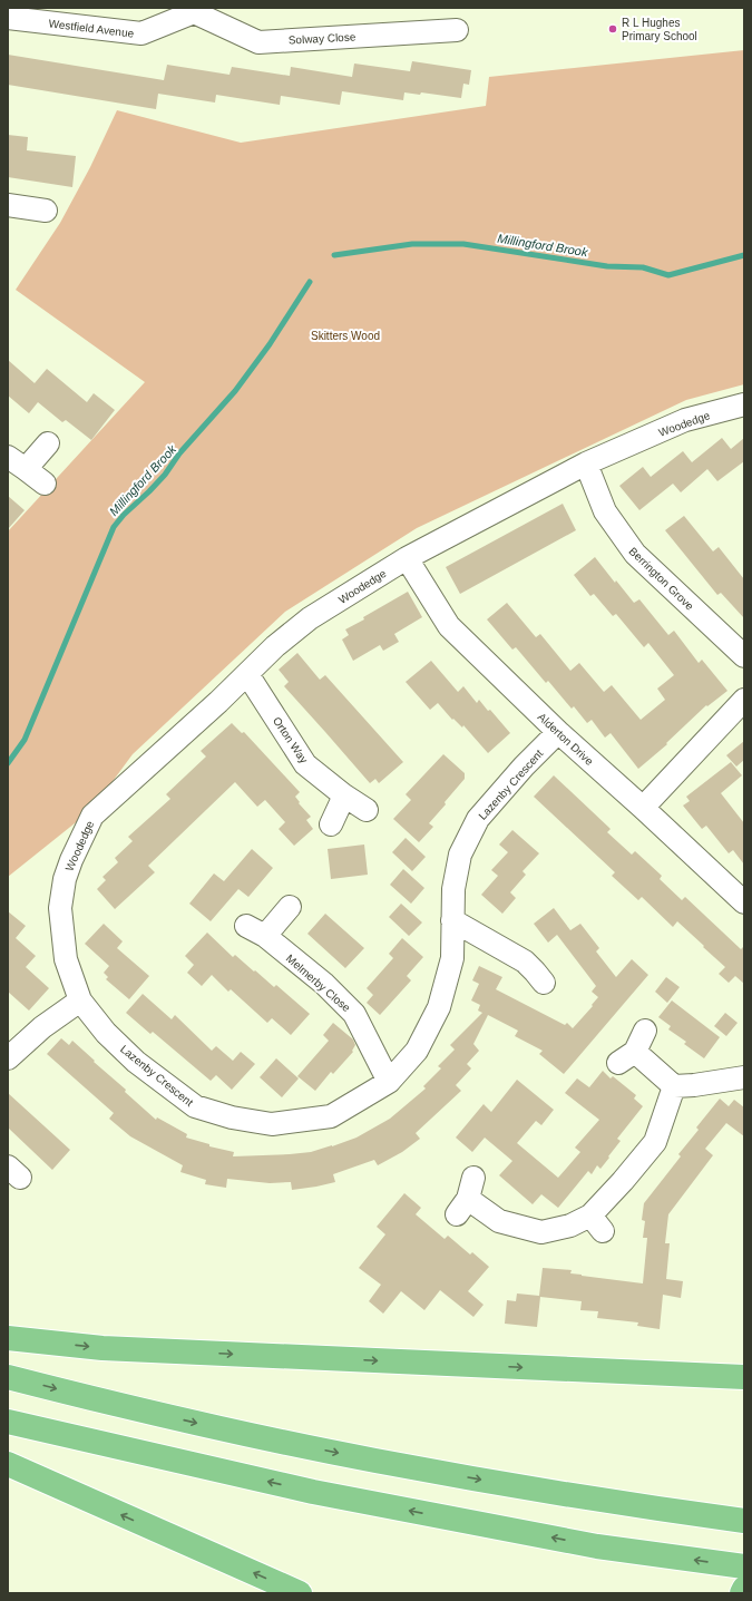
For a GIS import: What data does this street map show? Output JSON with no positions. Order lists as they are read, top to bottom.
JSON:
{
  "streets": {
    "street": [
      "Westfield Avenue",
      "Solway Close",
      "Woodedge",
      "Berrington Grove",
      "Alderton Drive",
      "Orton Way",
      "Lazenby Crescent",
      "Melmerby Close"
    ]
  },
  "crossings": [
    ["Westfield Avenue", "Solway Close"],
    ["Woodedge", "Berrington Grove"],
    ["Woodedge", "Alderton Drive"],
    ["Woodedge", "Orton Way"],
    ["Woodedge", "Lazenby Crescent"],
    ["Alderton Drive", "Lazenby Crescent"],
    ["Lazenby Crescent", "Melmerby Close"]
  ],
  "water": ["Millingford Brook"],
  "parks": ["Skitters Wood"],
  "places": ["R L Hughes Primary School"]
}
